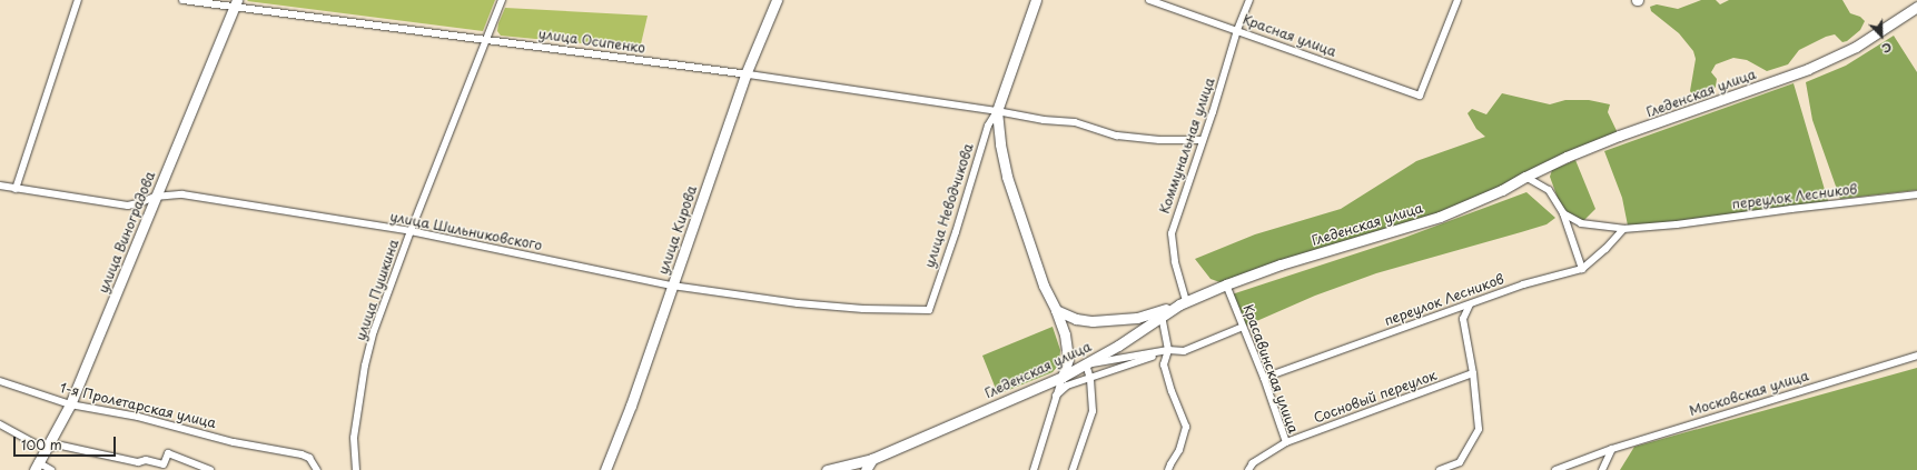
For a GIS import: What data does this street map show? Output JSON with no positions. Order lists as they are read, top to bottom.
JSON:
{
  "streets": {
    "main road": [
      "Гледенская улица",
      "улица Неводчикова",
      "улица Кирова",
      "улица Виноградова"
    ],
    "street": [
      "Красная улица",
      "улица Осипенко",
      "Коммунальная улица",
      "переулок Лесников",
      "улица Шильниковского",
      "улица Пушкина",
      "Красавинская улица",
      "Московская улица",
      "Сосновый переулок",
      "1-я Пролетарская улица"
    ]
  },
  "crossings": [
    ["Красная улица", "Коммунальная улица"],
    ["улица Осипенко", "Коммунальная улица"],
    ["улица Осипенко", "улица Неводчикова"],
    ["улица Осипенко", "улица Кирова"],
    ["улица Осипенко", "улица Виноградова"],
    ["улица Осипенко", "улица Пушкина"],
    ["Гледенская улица", "Коммунальная улица"],
    ["Гледенская улица", "улица Неводчикова"],
    ["Гледенская улица", "Красавинская улица"],
    ["переулок Лесников", "Красавинская улица"],
    ["улица Неводчикова", "улица Шильниковского"],
    ["улица Кирова", "улица Шильниковского"],
    ["улица Шильниковского", "улица Виноградова"],
    ["улица Шильниковского", "улица Пушкина"],
    ["улица Виноградова", "1-я Пролетарская улица"],
    ["Красавинская улица", "Сосновый переулок"]
  ],
  "scale_bar": "100 m",
  "north": "bottom right"
}
